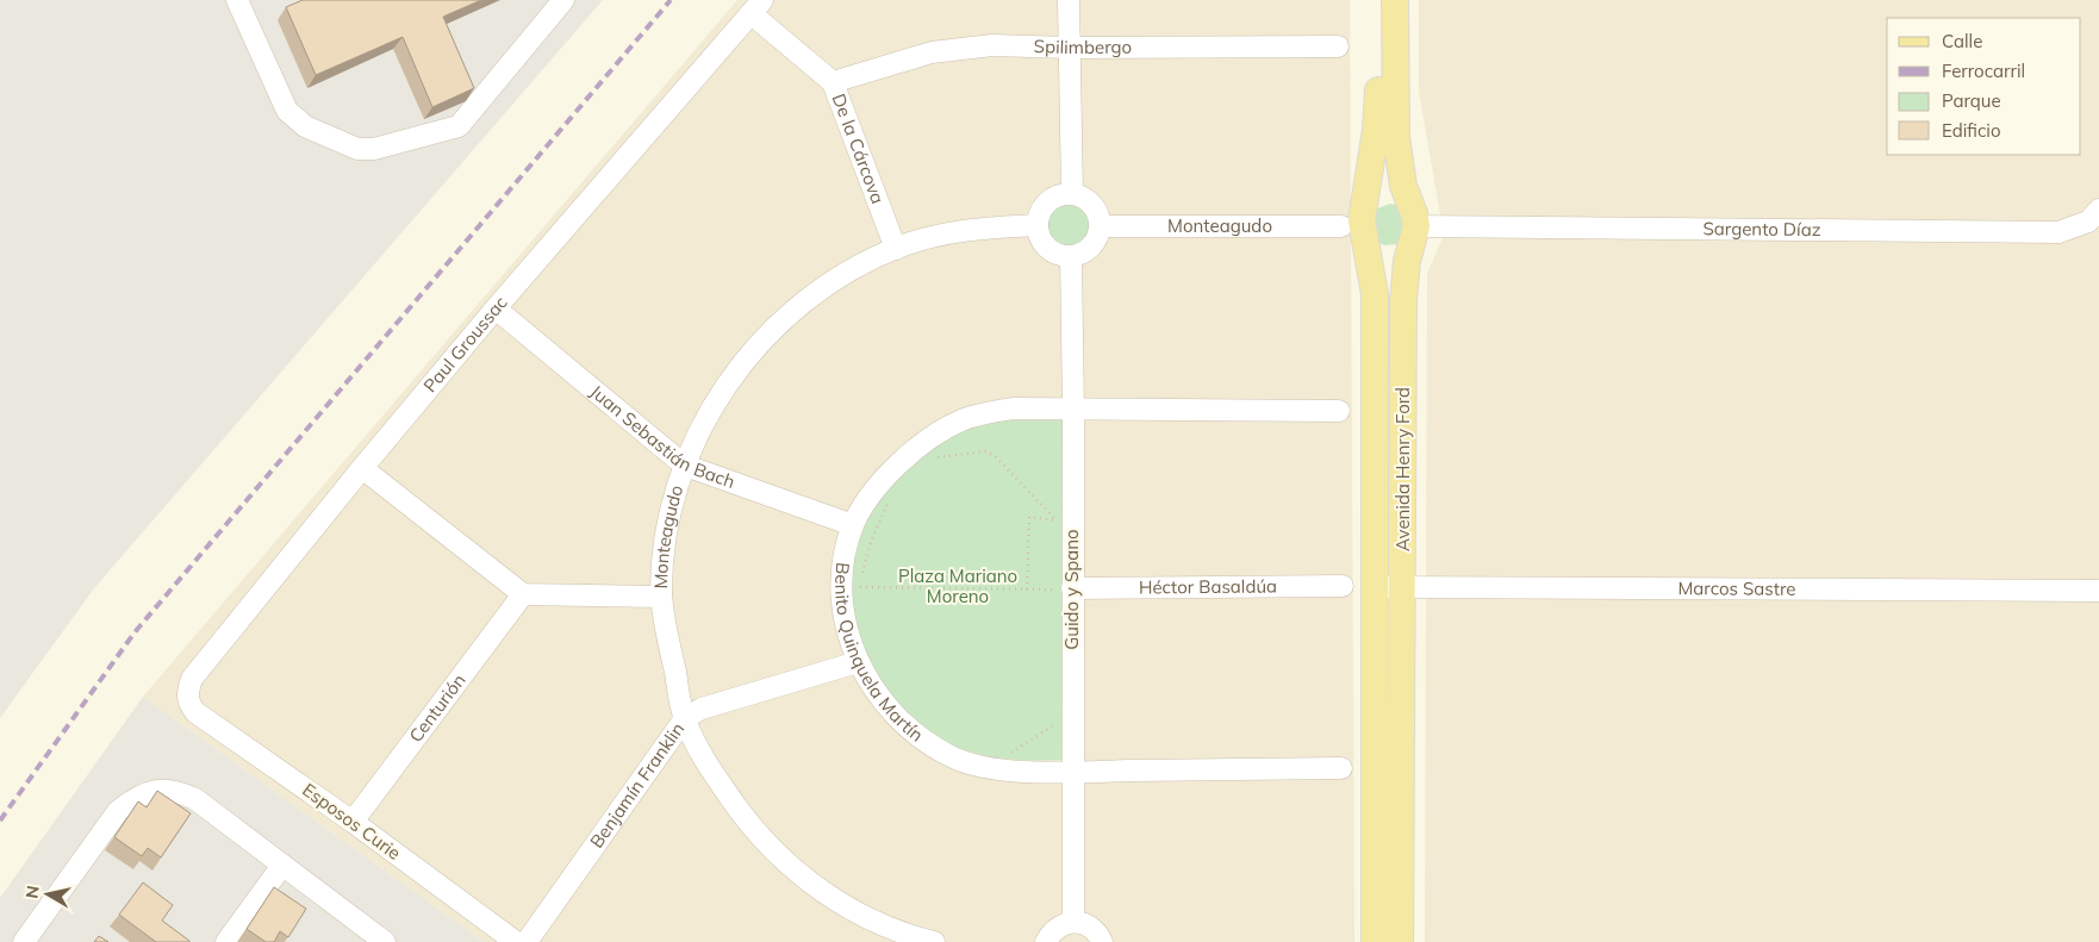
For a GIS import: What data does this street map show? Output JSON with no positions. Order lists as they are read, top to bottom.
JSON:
{
  "streets": {
    "main road": ["Avenida Henry Ford"],
    "street": [
      "Spilimbergo",
      "De la Cárcova",
      "Monteagudo",
      "Sargento Díaz",
      "Paul Groussac",
      "Juan Sebastián Bach",
      "Héctor Basaldúa",
      "Marcos Sastre",
      "Guido y Spano",
      "Benito Quinquela Martín",
      "Centurión",
      "Benjamín Franklin",
      "Esposos Curie"
    ]
  },
  "crossings": [
    ["Spilimbergo", "De la Cárcova"],
    ["De la Cárcova", "Monteagudo"],
    ["De la Cárcova", "Paul Groussac"],
    ["Monteagudo", "Juan Sebastián Bach"],
    ["Monteagudo", "Guido y Spano"],
    ["Monteagudo", "Benjamín Franklin"],
    ["Sargento Díaz", "Avenida Henry Ford"],
    ["Paul Groussac", "Juan Sebastián Bach"],
    ["Paul Groussac", "Esposos Curie"],
    ["Juan Sebastián Bach", "Benito Quinquela Martín"],
    ["Avenida Henry Ford", "Marcos Sastre"],
    ["Héctor Basaldúa", "Guido y Spano"],
    ["Guido y Spano", "Benito Quinquela Martín"],
    ["Benito Quinquela Martín", "Benjamín Franklin"],
    ["Centurión", "Esposos Curie"]
  ],
  "parks": ["Plaza Mariano Moreno"],
  "legend": [
    "Calle",
    "Ferrocarril",
    "Parque",
    "Edificio"
  ],
  "north": "left"
}
